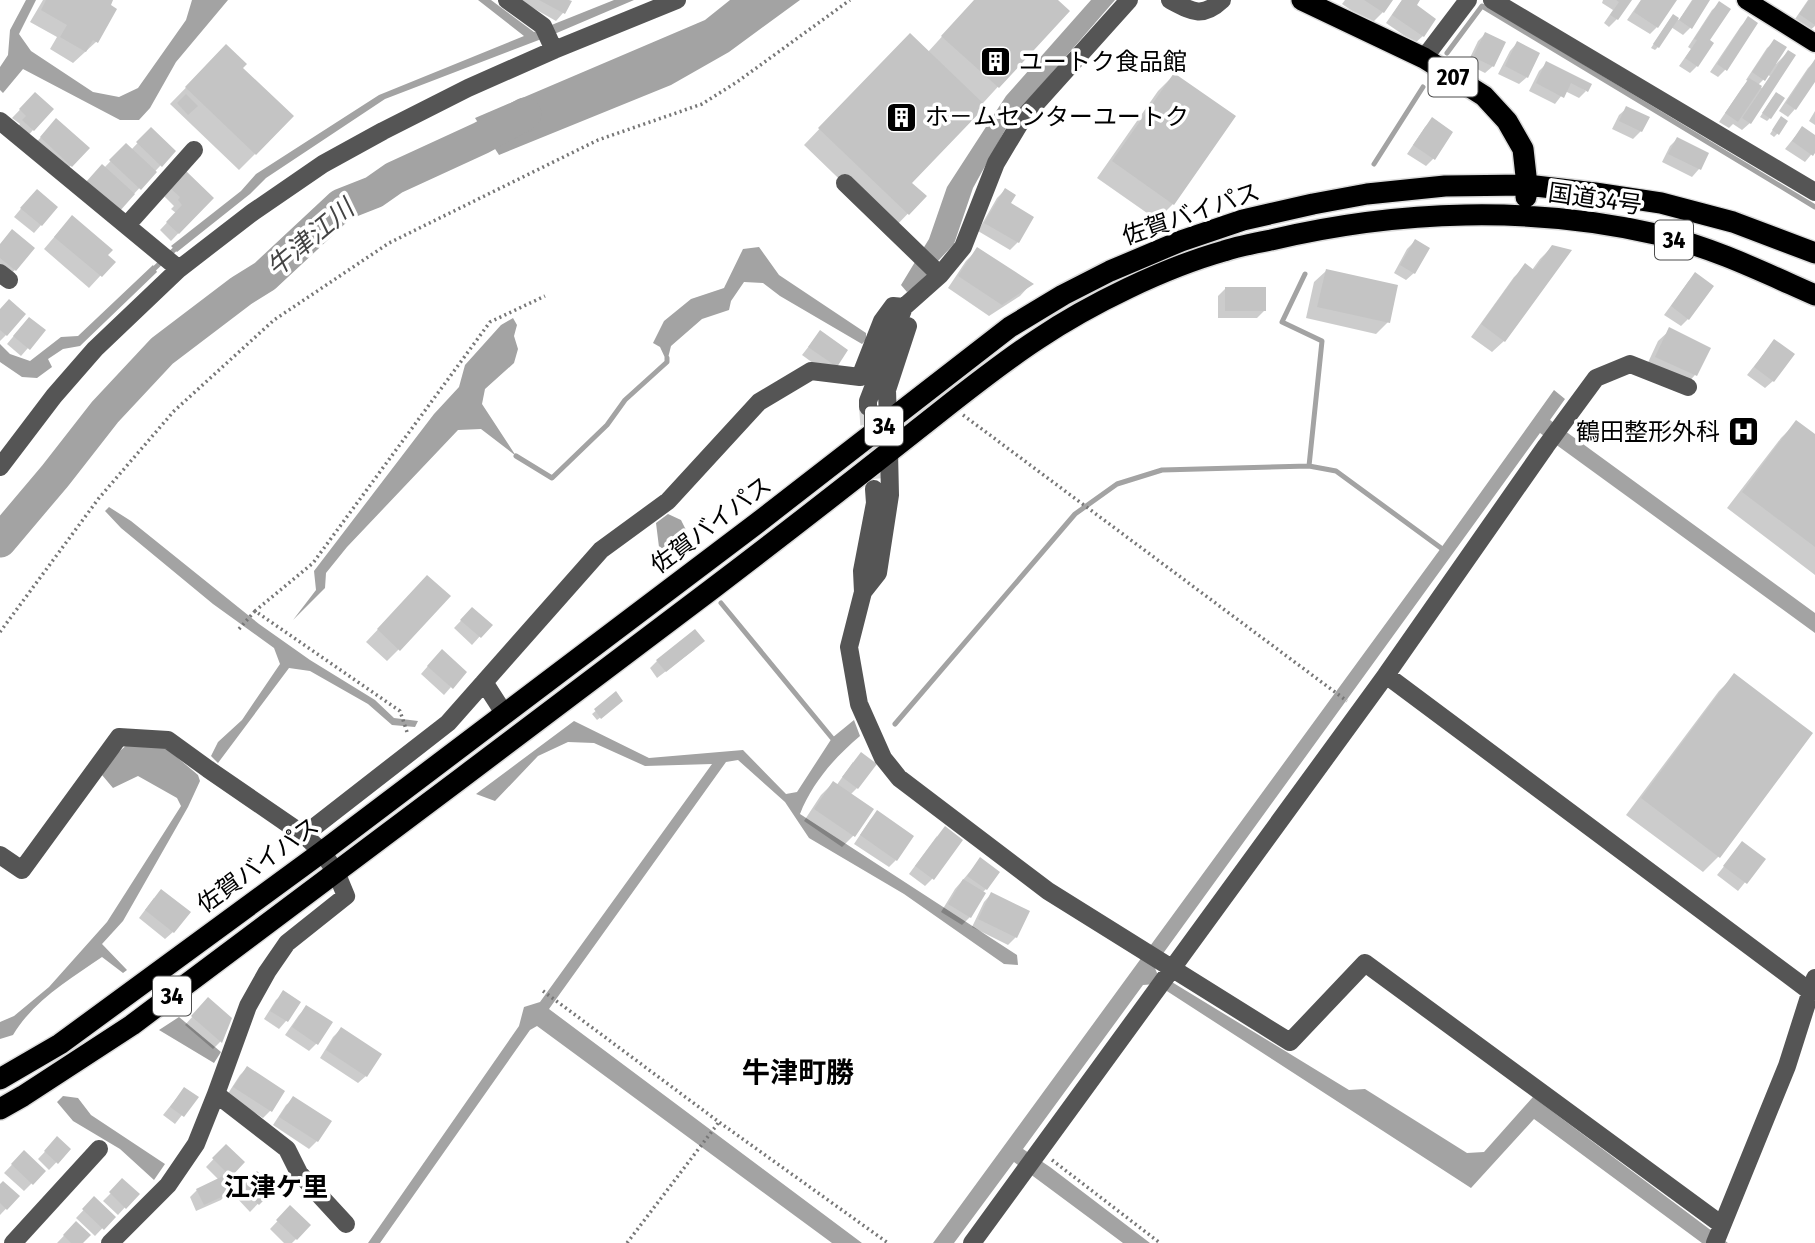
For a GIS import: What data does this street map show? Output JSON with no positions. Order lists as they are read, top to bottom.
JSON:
{
  "streets": {
    "highway": [
      "207",
      "国道34号",
      "佐賀バイパス",
      "34"
    ]
  },
  "crossings": [
    ["207", "国道34号"],
    ["207", "佐賀バイパス"],
    ["国道34号", "佐賀バイパス"]
  ],
  "districts": ["牛津町勝", "江津ケ里"],
  "water": ["牛津江川"],
  "places": {
    "building": ["ユートク食品館", "ホ－ムセンターユートク"],
    "hospital": ["鶴田整形外科"]
  }
}
